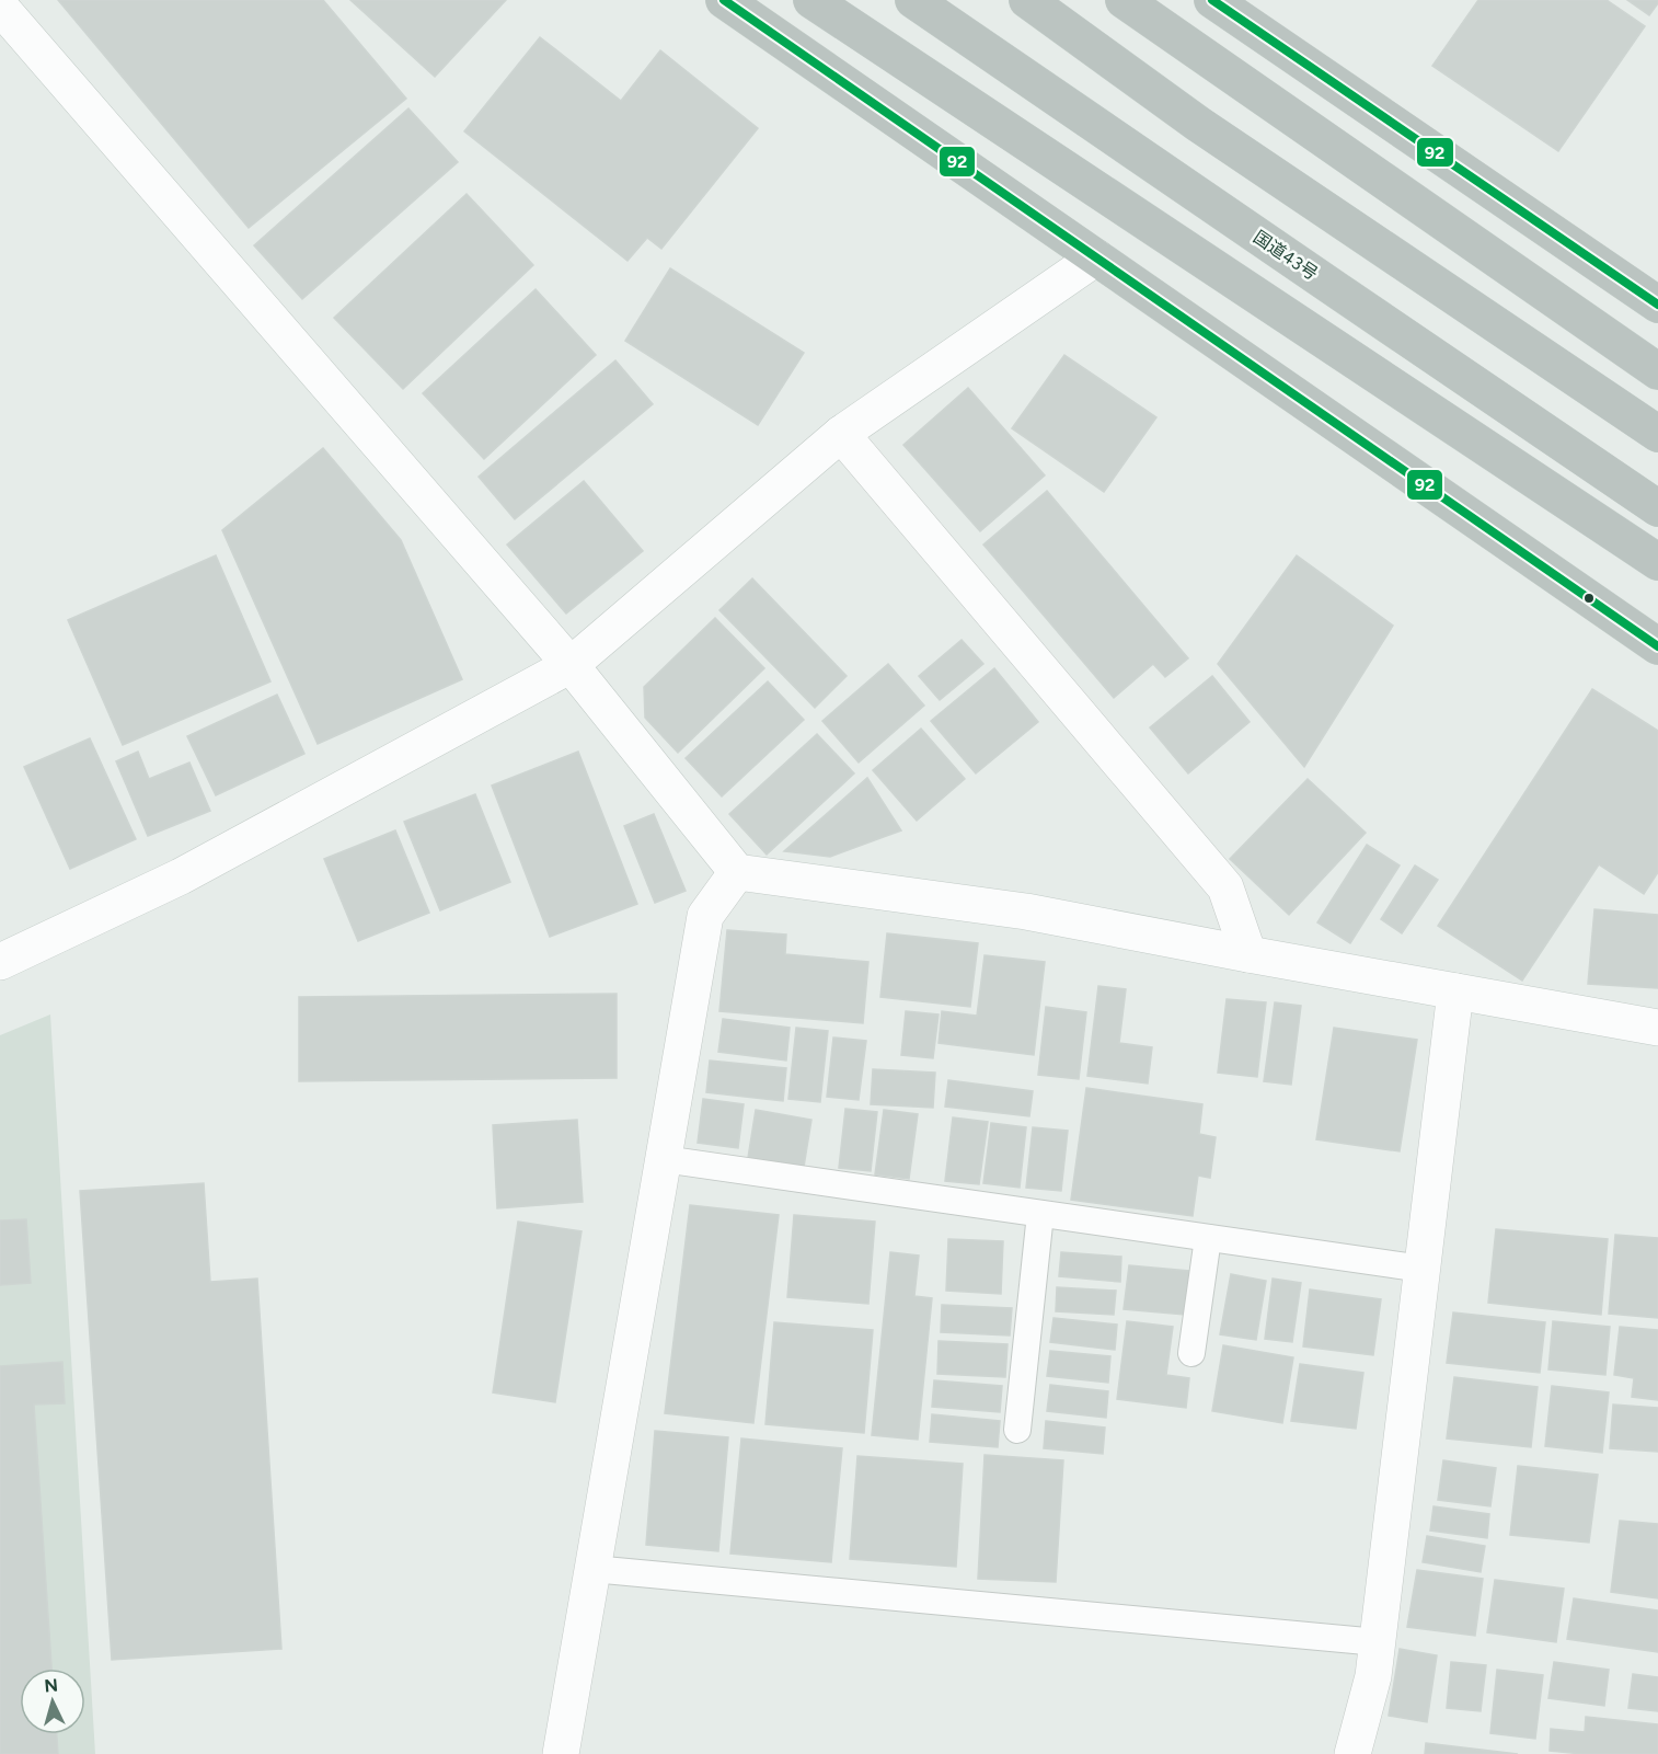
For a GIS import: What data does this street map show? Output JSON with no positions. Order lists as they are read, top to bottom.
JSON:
{
  "streets": {
    "highway": ["国道43号"]
  },
  "lines": ["transit line 92"],
  "north": "top"
}
